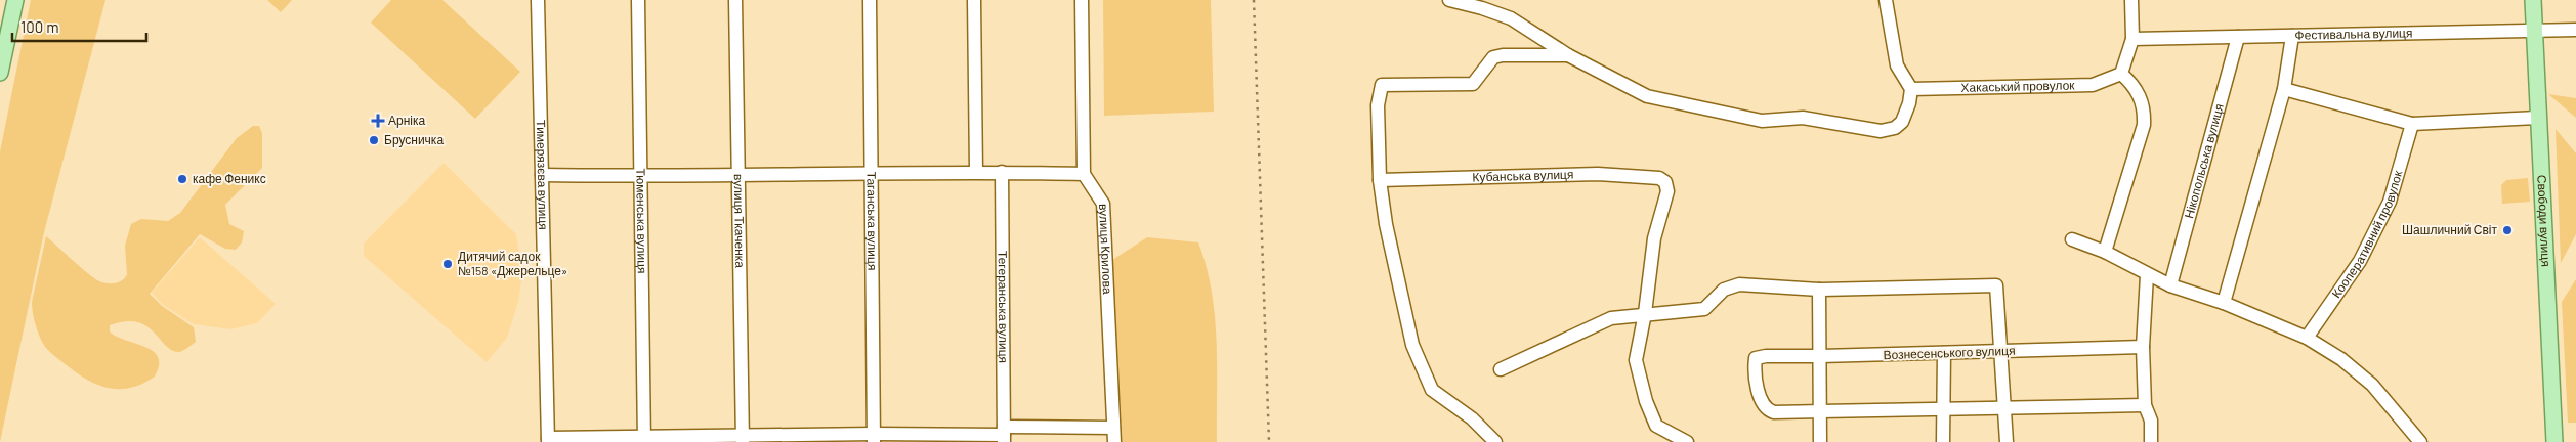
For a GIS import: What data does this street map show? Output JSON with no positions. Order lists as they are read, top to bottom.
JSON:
{
  "streets": {
    "main road": ["Свободи вулиця"],
    "street": [
      "Фестивальна вулиця",
      "Хакаський провулок",
      "Нікопольська вулиця",
      "Тимерязєва вулиця",
      "Кубанська вулиця",
      "Тюменська вулиця",
      "вулиця Ткаченка",
      "Таганська вулиця",
      "Кооперативний провулок",
      "вулиця Крилова",
      "Тегеранська вулиця",
      "Вознесенського вулиця"
    ]
  },
  "crossings": [
    ["Фестивальна вулиця", "Нікопольська вулиця"],
    ["Фестивальна вулиця", "Свободи вулиця"]
  ],
  "places": {
    "health": ["Арніка"],
    "other": [
      "Брусничка",
      "кафе Феникс",
      "Шашличний Світ",
      "Дитячий садок №158 «Джерельце»"
    ]
  },
  "scale_bar": "100 m"
}
